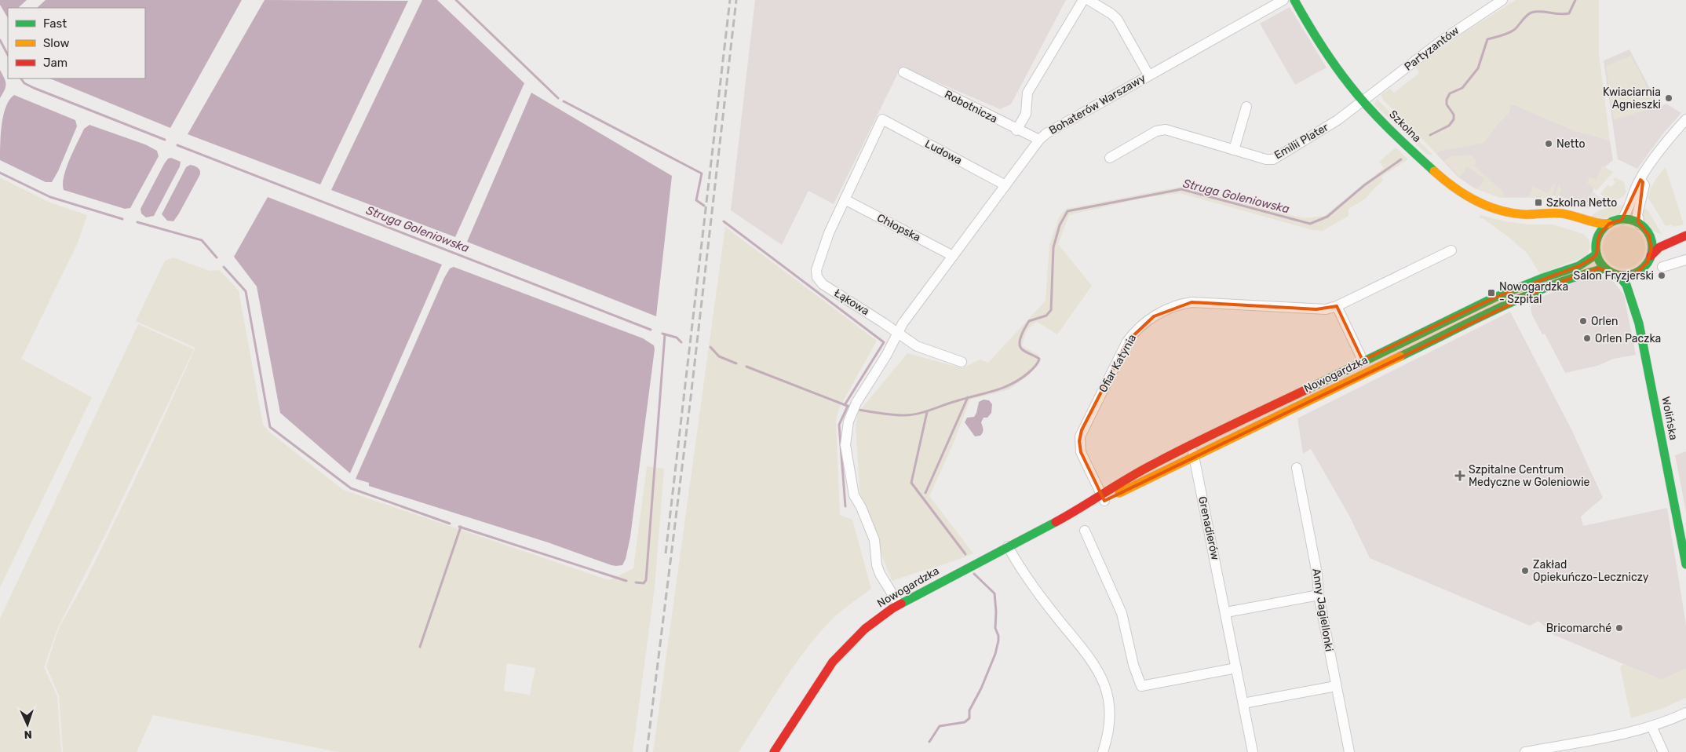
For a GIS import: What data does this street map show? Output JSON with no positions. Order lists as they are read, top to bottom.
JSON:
{
  "streets": {
    "street": [
      "Partyzantów",
      "Bohaterów Warszawy",
      "Robotnicza",
      "Szkolna",
      "Emilii Plater",
      "Ludowa",
      "Chłopska",
      "Łąkowa",
      "Ofiar Katynia",
      "Nowogardzka",
      "Wolińska",
      "Grenadierów",
      "Anny Jagiellonki"
    ]
  },
  "crossings": [
    ["Partyzantów", "Szkolna"],
    ["Partyzantów", "Emilii Plater"],
    ["Bohaterów Warszawy", "Robotnicza"],
    ["Bohaterów Warszawy", "Ludowa"],
    ["Bohaterów Warszawy", "Chłopska"],
    ["Bohaterów Warszawy", "Łąkowa"],
    ["Bohaterów Warszawy", "Nowogardzka"],
    ["Szkolna", "Emilii Plater"],
    ["Szkolna", "Nowogardzka"],
    ["Szkolna", "Wolińska"],
    ["Ludowa", "Chłopska"],
    ["Ludowa", "Łąkowa"],
    ["Chłopska", "Łąkowa"],
    ["Ofiar Katynia", "Nowogardzka"],
    ["Nowogardzka", "Wolińska"],
    ["Nowogardzka", "Grenadierów"]
  ],
  "water": ["Struga Goleniowska"],
  "places": {
    "other": [
      "Kwiaciarnia Agnieszki",
      "Netto",
      "Salon Fryzjerski",
      "Orlen",
      "Orlen Paczka",
      "Zakład Opiekuńczo-Leczniczy",
      "Bricomarché"
    ],
    "transit": ["Szkolna Netto", "Nowogardzka - Szpital"],
    "health": ["Szpitalne Centrum Medyczne w Goleniowie"]
  },
  "legend": ["Fast", "Slow", "Jam"],
  "north": "bottom"
}
